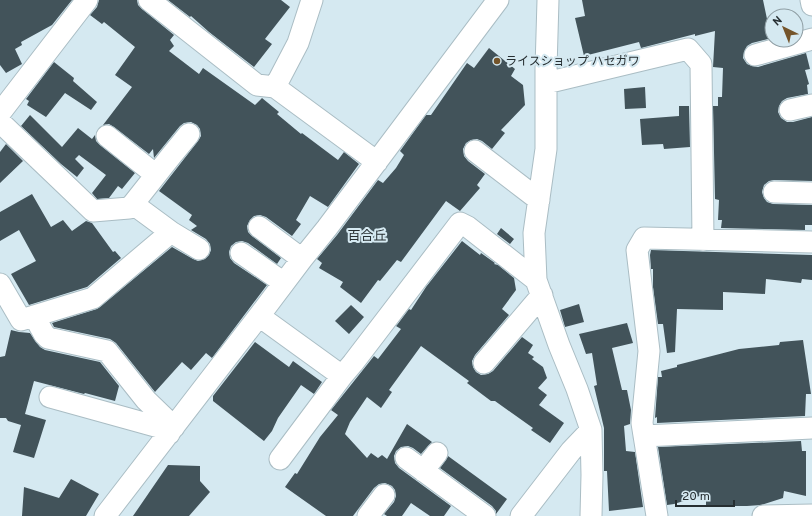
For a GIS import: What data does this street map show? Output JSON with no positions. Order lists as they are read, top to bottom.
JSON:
{
  "districts": ["百合丘"],
  "places": ["ライスショップ ハセガワ"],
  "scale_bar": "20 m",
  "north": "top left"
}
